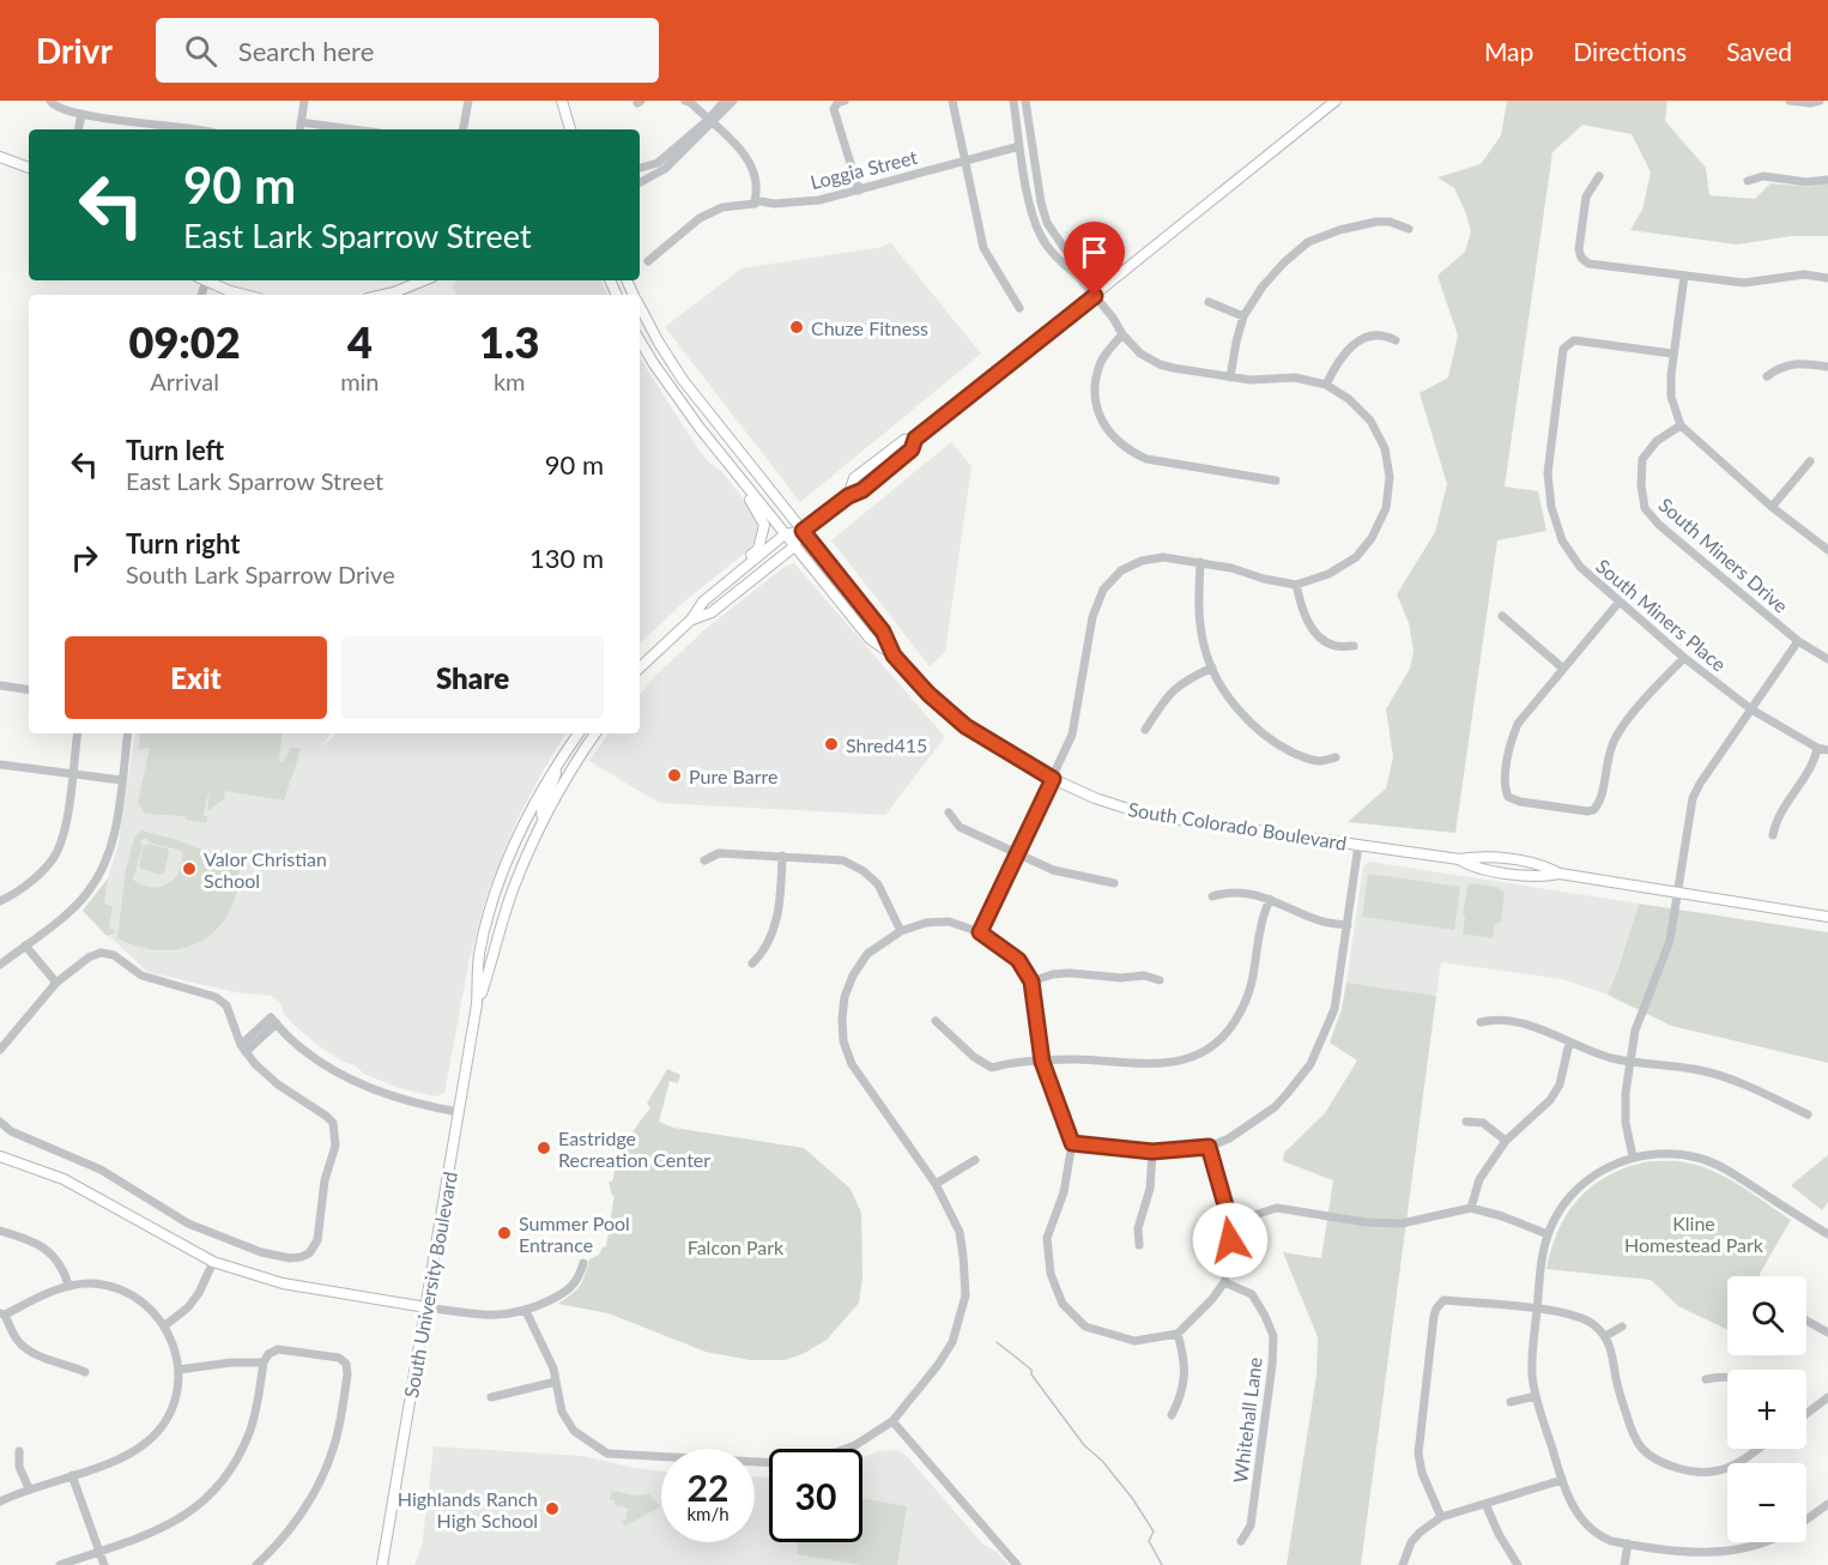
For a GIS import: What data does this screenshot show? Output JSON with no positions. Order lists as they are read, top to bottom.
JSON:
{
  "streets": {
    "main road": ["South Colorado Boulevard", "South University Boulevard"],
    "street": [
      "Loggia Street",
      "South Miners Drive",
      "South Miners Place",
      "Whitehall Lane"
    ]
  },
  "parks": ["Kline Homestead Park", "Falcon Park"],
  "places": [
    "Chuze Fitness",
    "Shred415",
    "Pure Barre",
    "Valor Christian School",
    "Eastridge Recreation Center",
    "Summer Pool Entrance",
    "Highlands Ranch High School"
  ],
  "page": {
    "header": "Drivr",
    "search": "Search here",
    "nav": ["Map", "Directions", "Saved"],
    "turn": ["90 m", "East Lark Sparrow Street"],
    "eta": [
      "09:02",
      "Arrival",
      "4",
      "min",
      "1.3",
      "km"
    ],
    "list": [
      {
        "name": "Turn left",
        "note": "East Lark Sparrow Street",
        "value": "90 m"
      },
      {
        "name": "Turn right",
        "note": "South Lark Sparrow Drive",
        "value": "130 m"
      }
    ],
    "buttons": ["Exit", "Share"],
    "map_buttons": ["+", "−"],
    "speed": "22 km/h",
    "limit": "30"
  }
}
